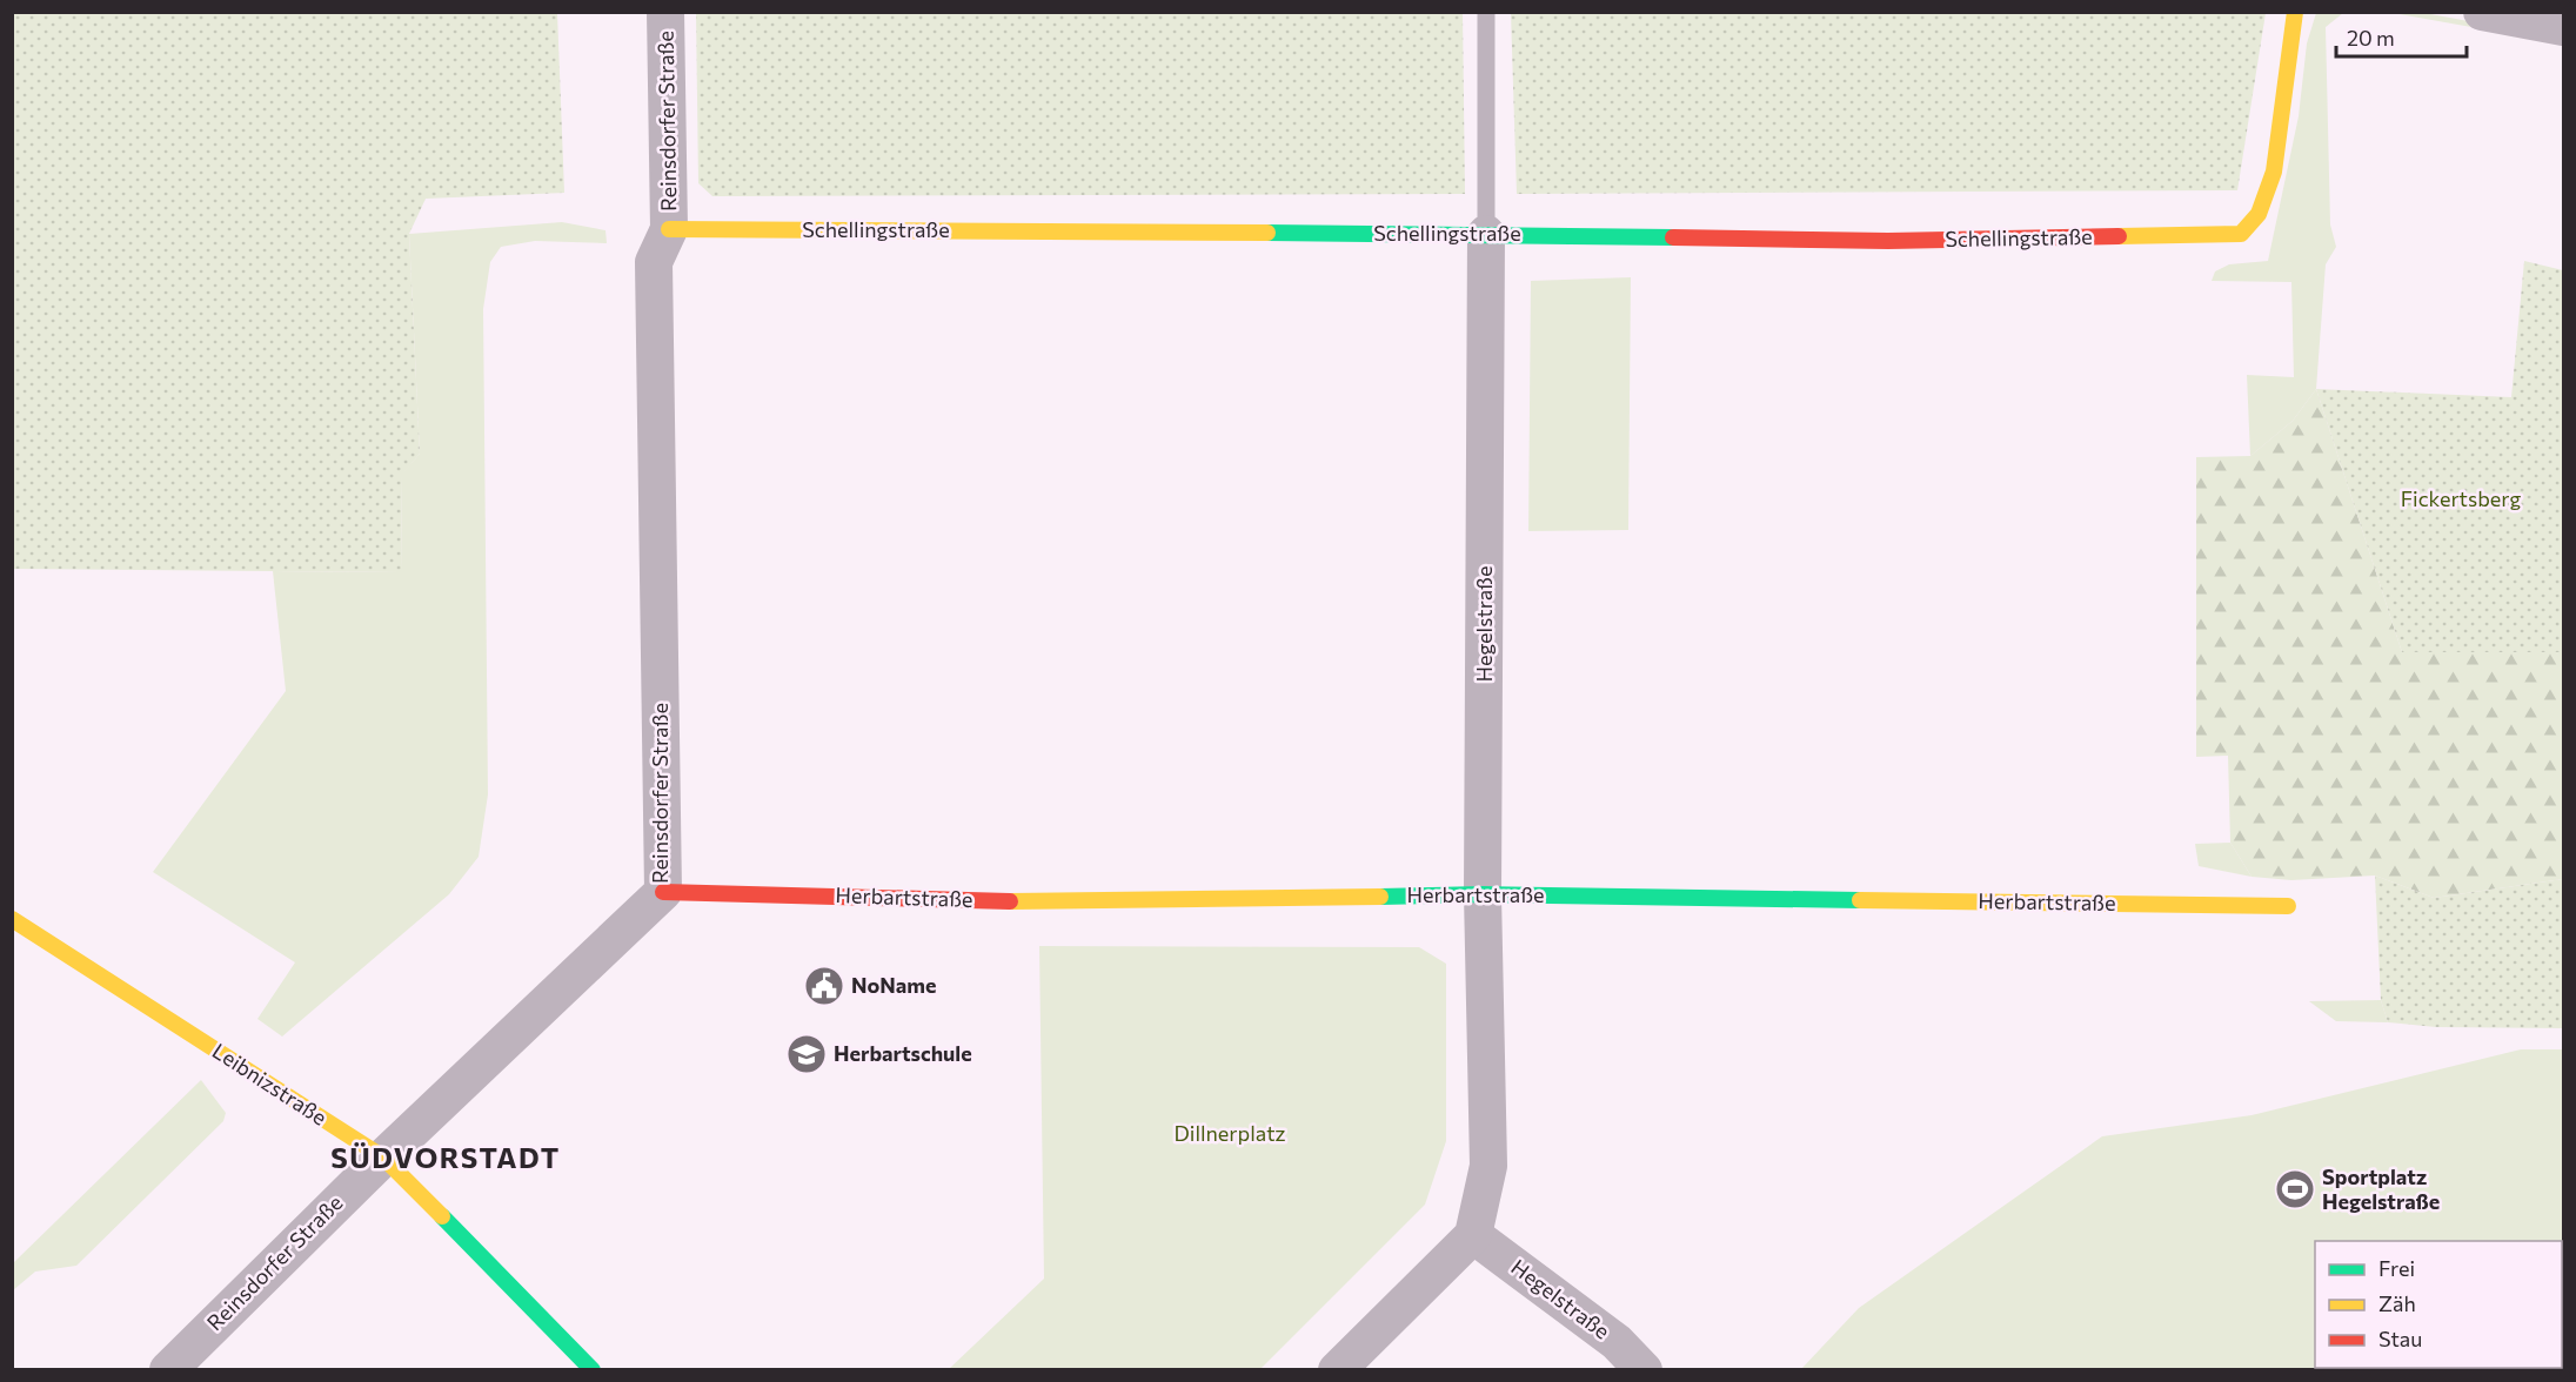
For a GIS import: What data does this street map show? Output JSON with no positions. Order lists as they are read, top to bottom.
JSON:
{
  "streets": {
    "street": [
      "Reinsdorfer Straße",
      "Schellingstraße",
      "Hegelstraße",
      "Herbartstraße",
      "Leibnizstraße"
    ]
  },
  "crossings": [
    ["Reinsdorfer Straße", "Schellingstraße"],
    ["Reinsdorfer Straße", "Herbartstraße"],
    ["Reinsdorfer Straße", "Leibnizstraße"],
    ["Schellingstraße", "Hegelstraße"],
    ["Hegelstraße", "Herbartstraße"]
  ],
  "districts": ["SÜDVORSTADT"],
  "parks": ["Fickertsberg", "Dillnerplatz"],
  "places": {
    "public building": ["NoName"],
    "school or university": ["Herbartschule"],
    "sports": ["Sportplatz Hegelstraße"]
  },
  "legend": ["Frei", "Zäh", "Stau"],
  "scale_bar": "20 m"
}
